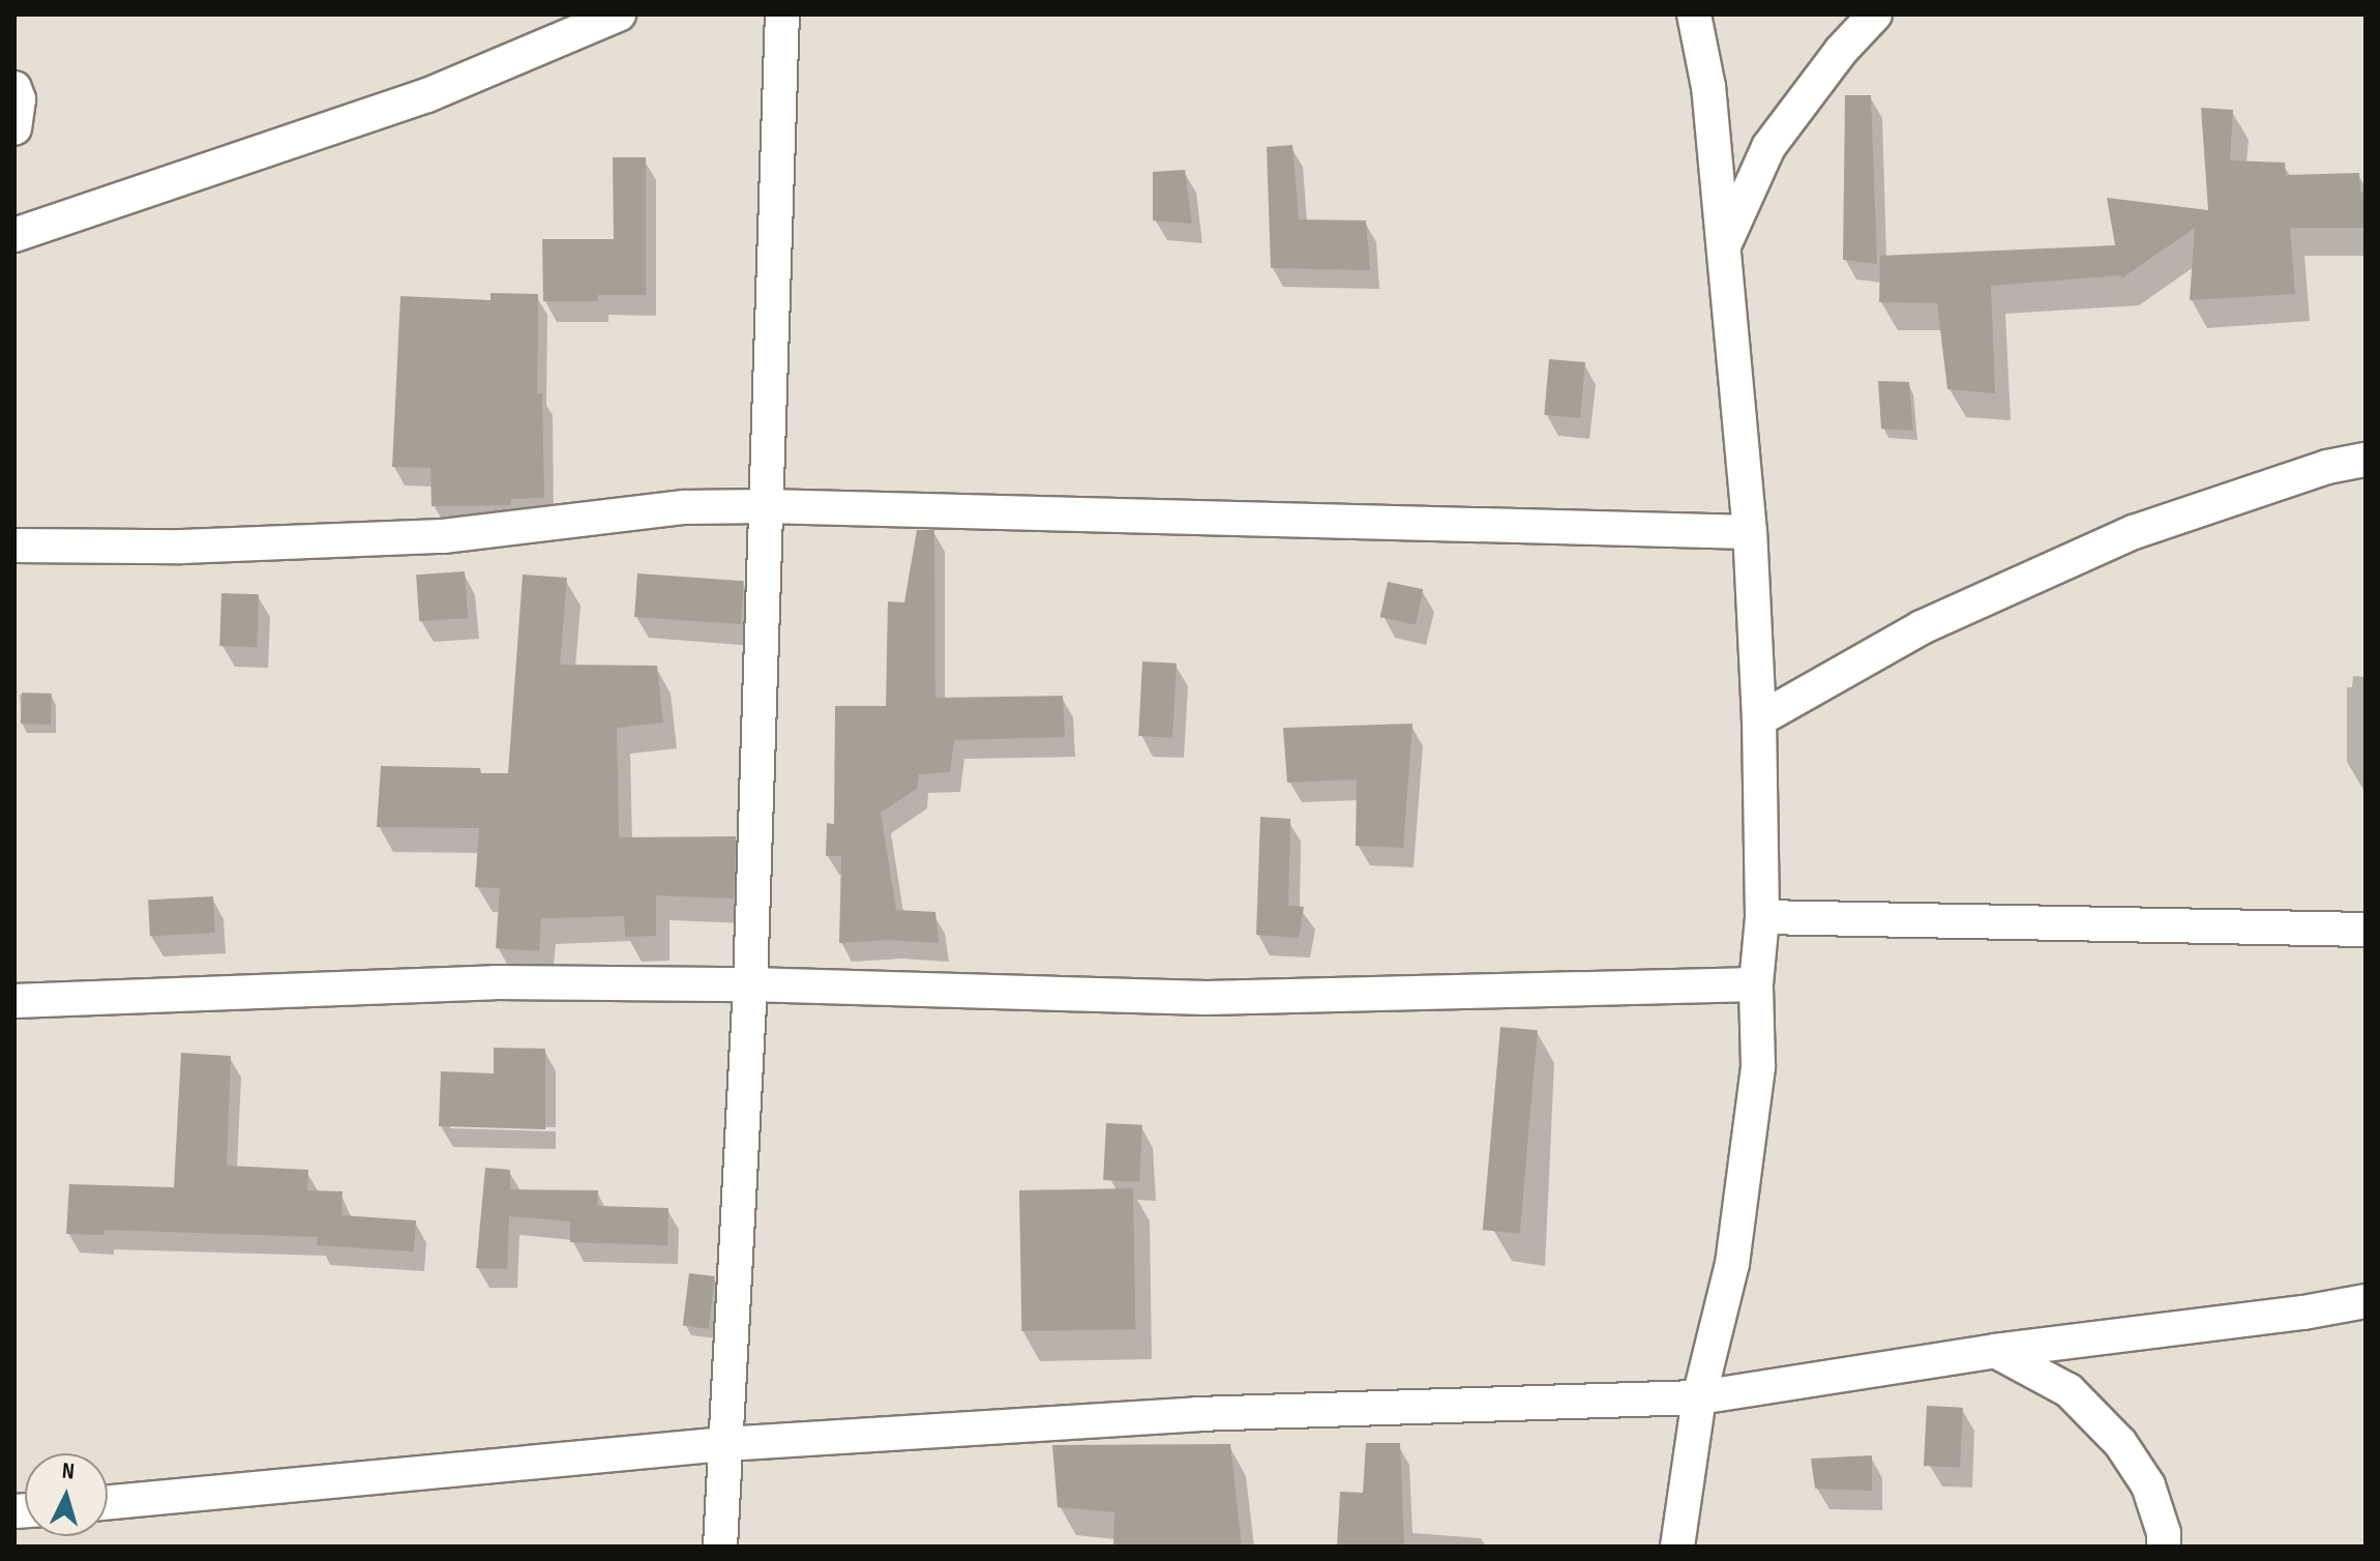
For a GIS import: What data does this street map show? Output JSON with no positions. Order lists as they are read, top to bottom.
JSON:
{
  "north": "top"
}
